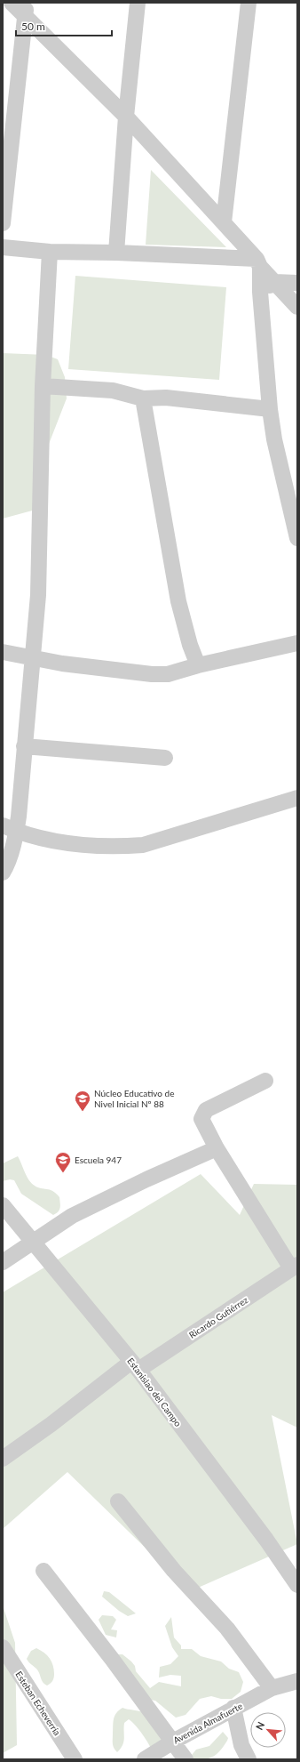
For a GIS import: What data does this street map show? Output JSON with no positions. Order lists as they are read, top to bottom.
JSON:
{
  "streets": {
    "street": [
      "Ricardo Gutiérrez",
      "Estanislao del Campo",
      "Esteban Echeverría",
      "Avenida Almafuerte"
    ]
  },
  "crossings": [
    ["Ricardo Gutiérrez", "Estanislao del Campo"]
  ],
  "places": {
    "school or university": ["Núcleo Educativo de Nivel Inicial Nº 88", "Escuela 947"]
  },
  "scale_bar": "50 m",
  "north": "top left"
}
